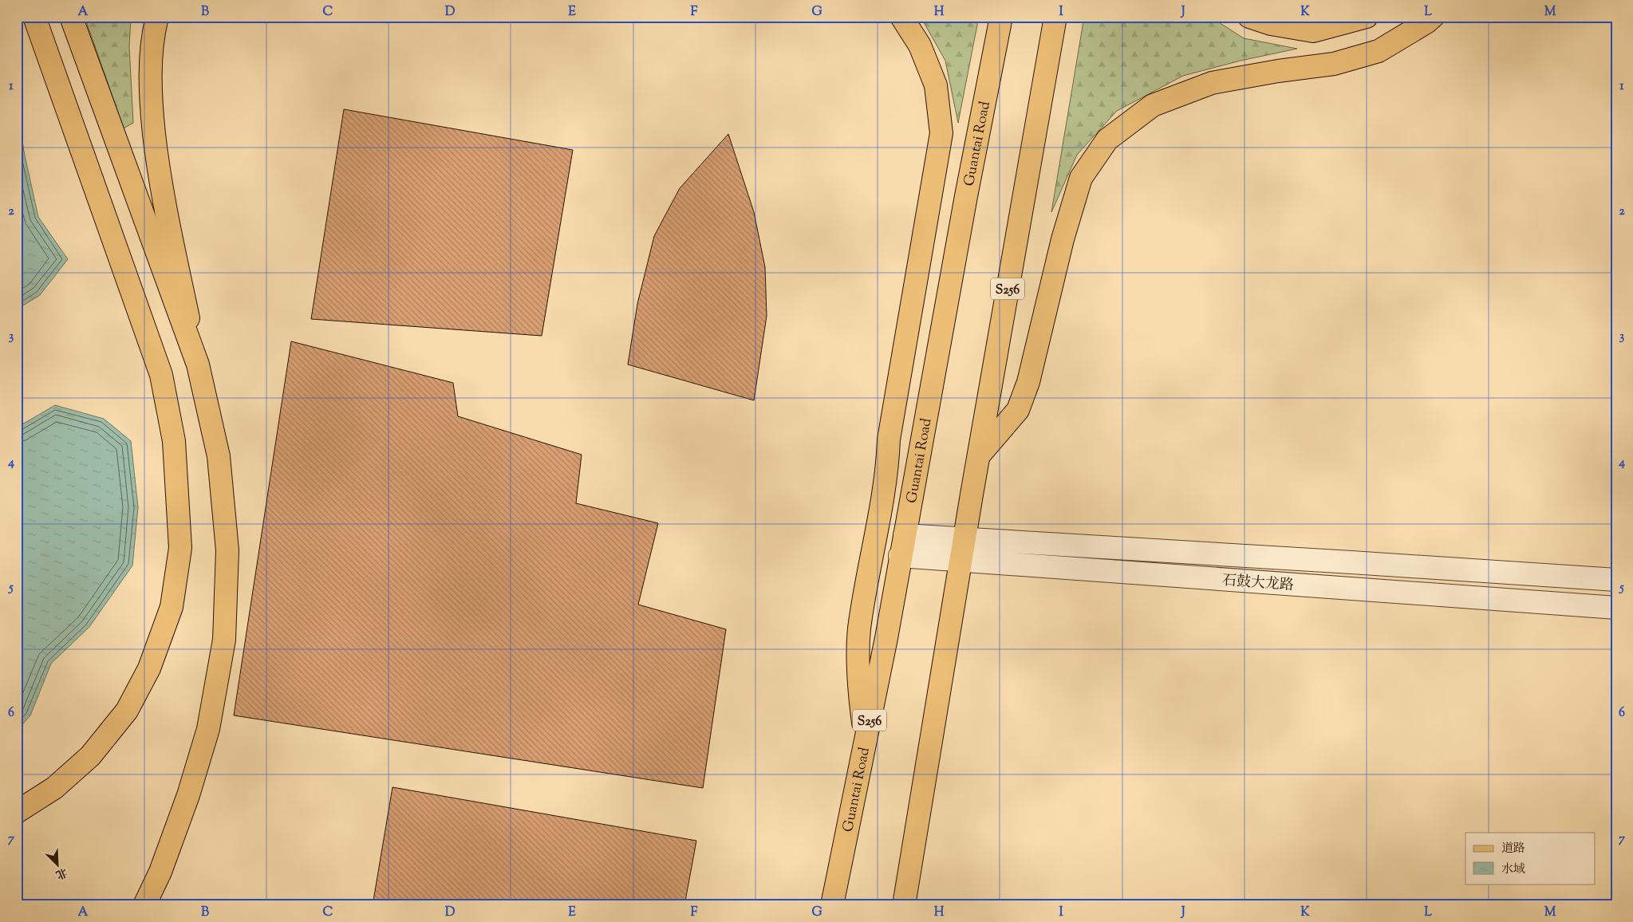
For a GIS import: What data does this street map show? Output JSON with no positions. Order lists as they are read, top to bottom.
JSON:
{
  "streets": {
    "main road": ["Guantai Road", "S256"],
    "street": ["石鼓大龙路"]
  },
  "crossings": [
    ["Guantai Road", "石鼓大龙路"],
    ["S256", "石鼓大龙路"]
  ],
  "legend": ["道路", "水域"],
  "north": "bottom right",
  "grid": {
    "columns": [
      "A",
      "B",
      "C",
      "D",
      "E",
      "F",
      "G",
      "H",
      "I",
      "J",
      "K",
      "L",
      "M"
    ],
    "rows": [
      "1",
      "2",
      "3",
      "4",
      "5",
      "6",
      "7"
    ]
  }
}
